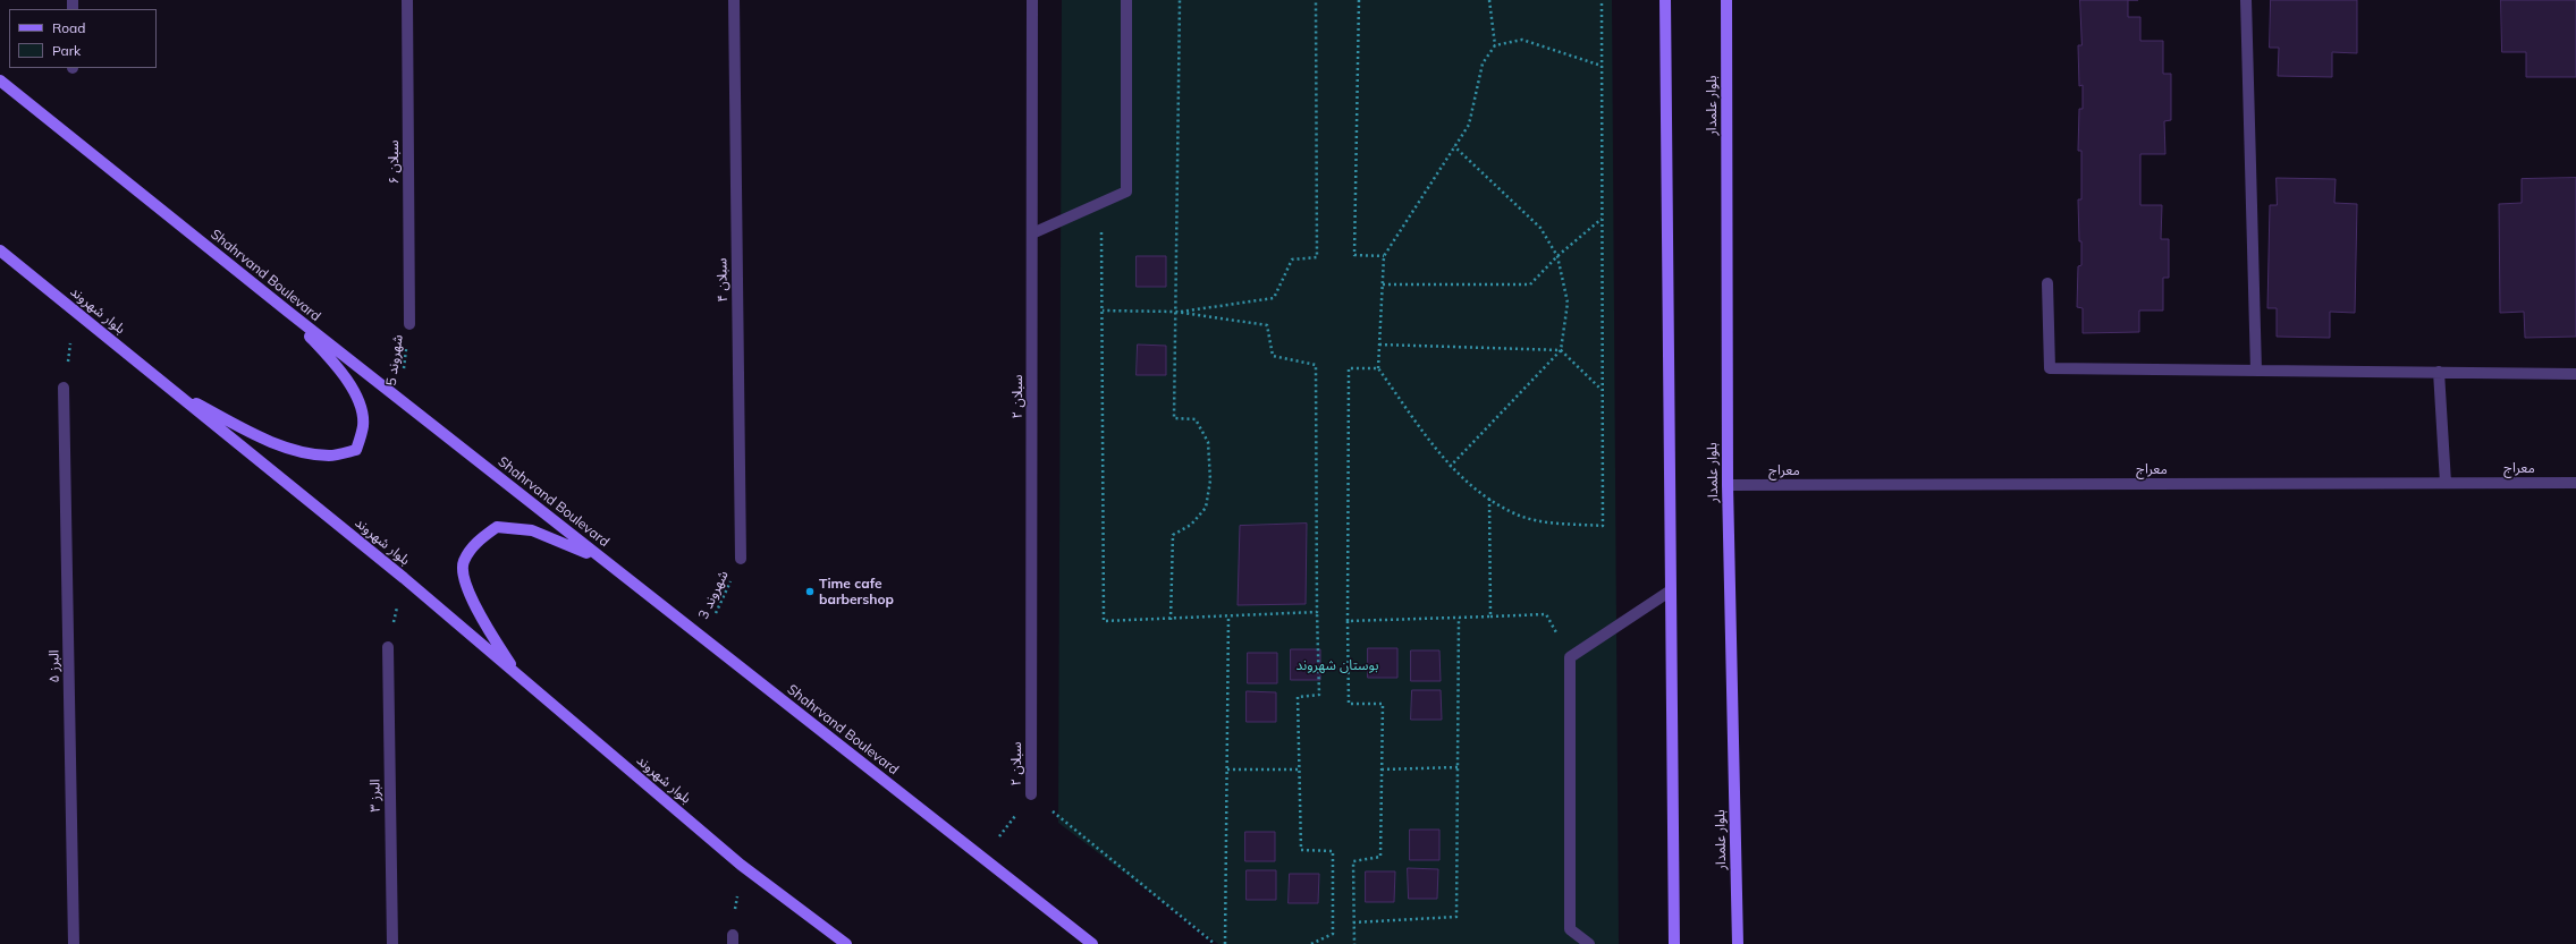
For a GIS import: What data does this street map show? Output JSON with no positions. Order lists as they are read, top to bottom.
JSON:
{
  "streets": {
    "main road": ["بلوار علمدار", "Shahrvand Boulevard", "بلوار شهروند"],
    "street": [
      "سبلان ۶",
      "سبلان ۴",
      "سبلان ۲",
      "معراج",
      "البرز ۵",
      "البرز ۳"
    ],
    "path": ["شهروند 5", "شهروند 3"]
  },
  "crossings": [
    ["بلوار علمدار", "معراج"],
    ["سبلان ۶", "شهروند 5"],
    ["Shahrvand Boulevard", "شهروند 5"],
    ["Shahrvand Boulevard", "شهروند 3"],
    ["سبلان ۴", "شهروند 3"]
  ],
  "parks": ["بوستان شهروند"],
  "places": ["Time cafe barbershop"],
  "legend": ["Road", "Park"]
}
